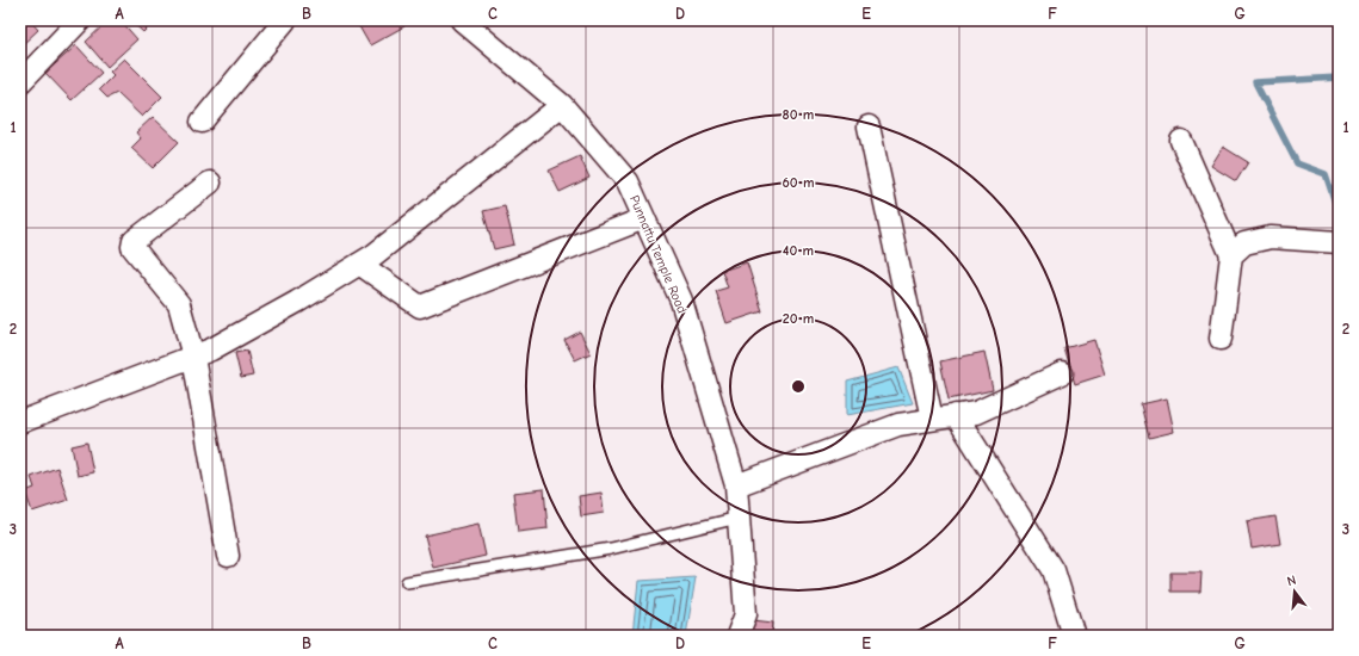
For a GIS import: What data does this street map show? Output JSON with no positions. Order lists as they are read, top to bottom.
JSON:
{
  "streets": {
    "street": ["Punnattu Temple Road"]
  },
  "north": "top",
  "grid": {
    "columns": [
      "A",
      "B",
      "C",
      "D",
      "E",
      "F",
      "G"
    ],
    "rows": ["1", "2", "3"]
  },
  "rings": [
    "80 m",
    "60 m",
    "40 m",
    "20 m"
  ]
}
